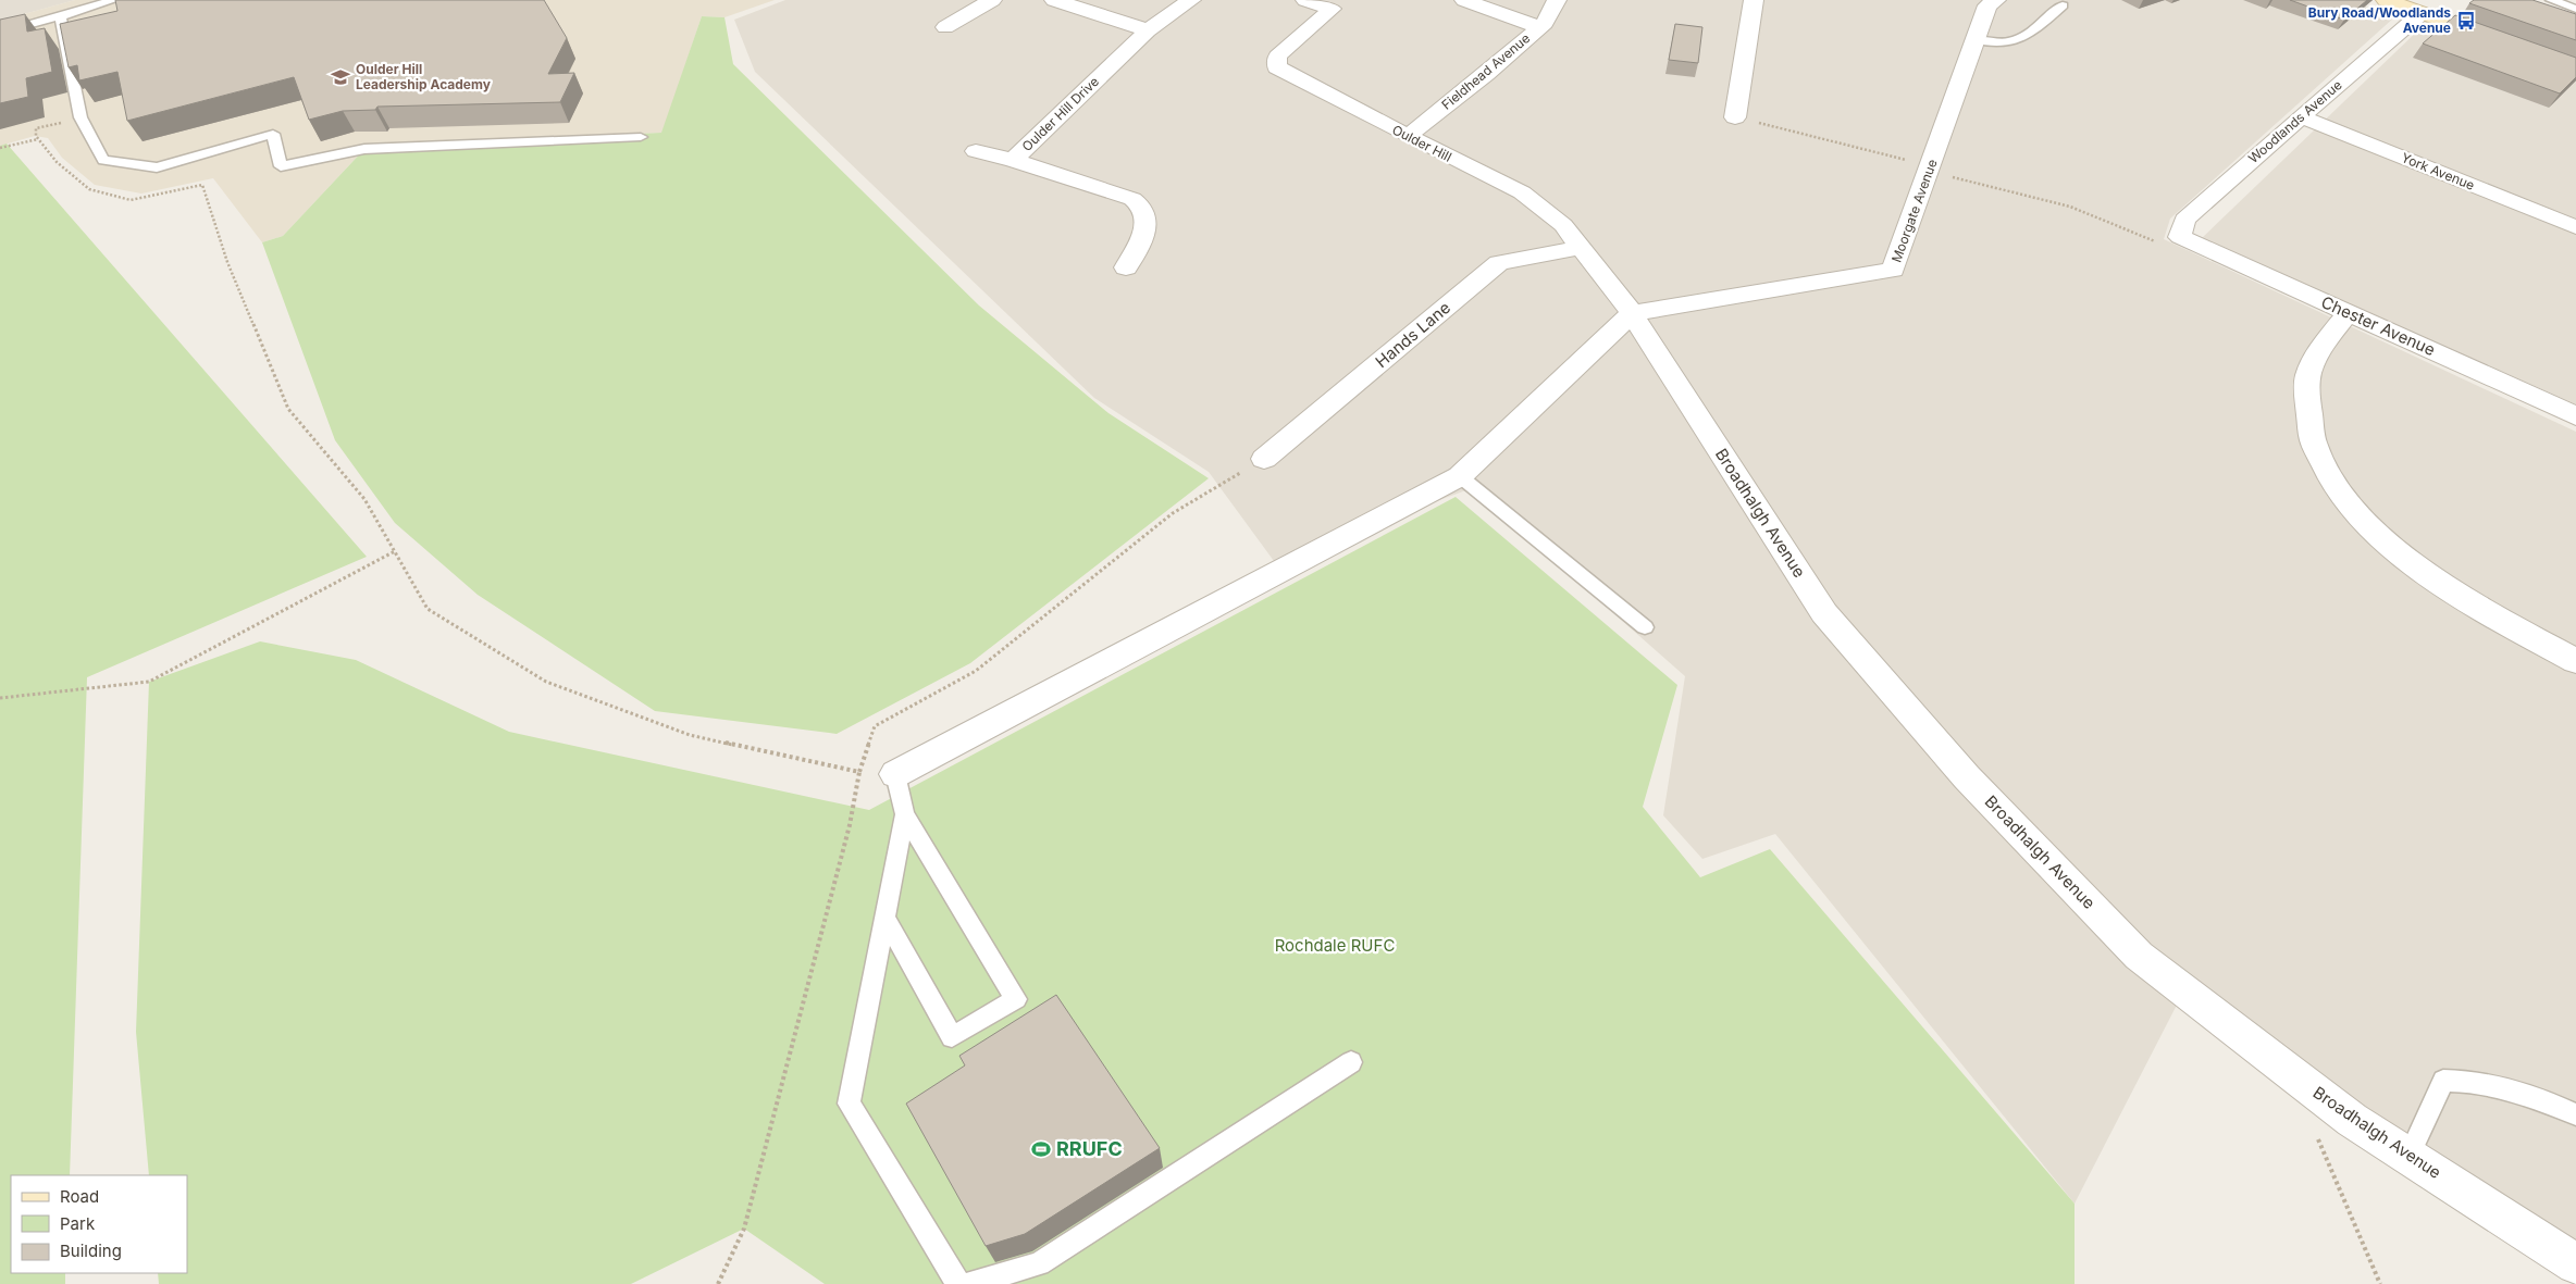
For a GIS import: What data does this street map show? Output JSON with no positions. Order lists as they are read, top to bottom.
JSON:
{
  "streets": {
    "street": [
      "Fieldhead Avenue",
      "Oulder Hill Drive",
      "Woodlands Avenue",
      "Oulder Hill",
      "York Avenue",
      "Moorgate Avenue",
      "Chester Avenue",
      "Hands Lane",
      "Broadhalgh Avenue"
    ]
  },
  "crossings": [
    ["Fieldhead Avenue", "Oulder Hill"],
    ["Woodlands Avenue", "York Avenue"],
    ["Woodlands Avenue", "Chester Avenue"],
    ["Oulder Hill", "Moorgate Avenue"],
    ["Oulder Hill", "Hands Lane"],
    ["Oulder Hill", "Broadhalgh Avenue"],
    ["Moorgate Avenue", "Broadhalgh Avenue"]
  ],
  "parks": ["Rochdale RUFC"],
  "places": {
    "bus stop": ["Bury Road/Woodlands Avenue"],
    "school or university": ["Oulder Hill Leadership Academy"],
    "sports": ["RRUFC"]
  },
  "legend": ["Road", "Park", "Building"]
}
